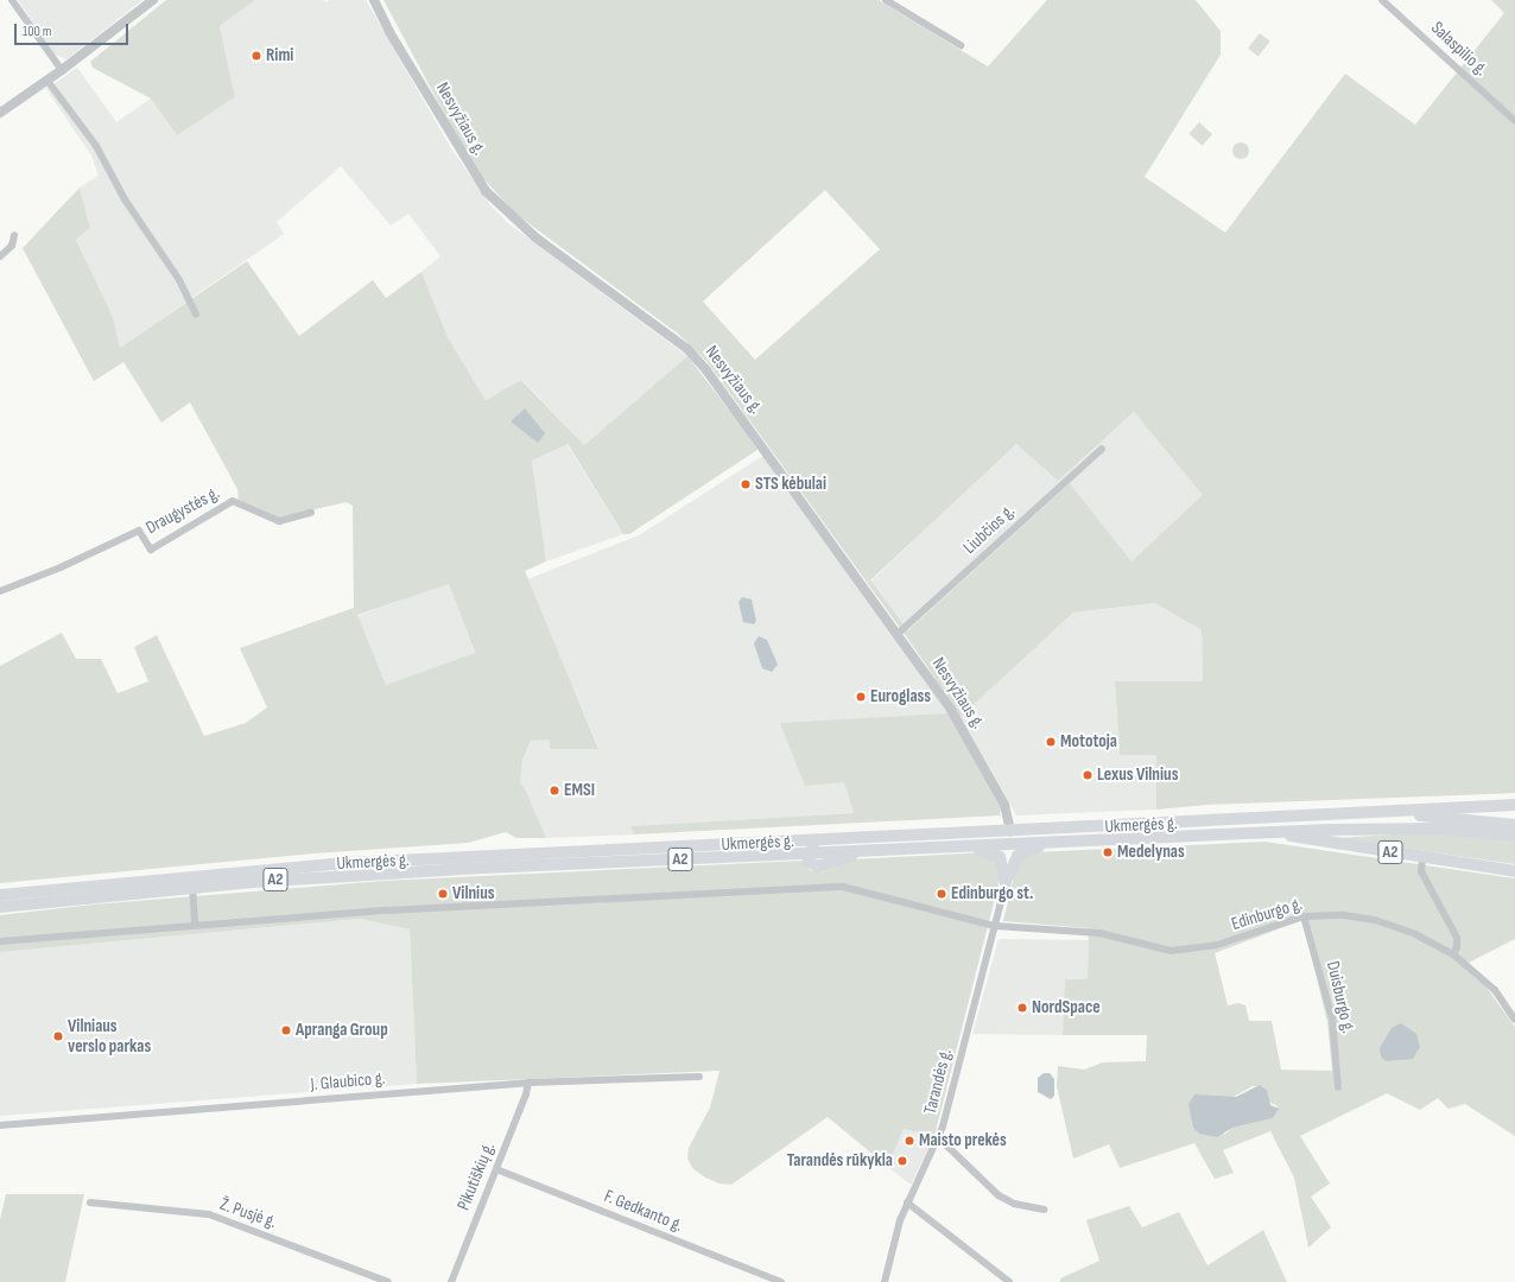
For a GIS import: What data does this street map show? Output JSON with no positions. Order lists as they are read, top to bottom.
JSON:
{
  "streets": {
    "highway": ["Ukmergės g.", "A2"],
    "street": [
      "Salaspilio g.",
      "Nesvyžiaus g.",
      "Draugystės g.",
      "Liubčios g.",
      "Edinburgo g.",
      "Duisburgo g.",
      "J. Glaubico g.",
      "Tarandės g.",
      "Pikutiškių g.",
      "F. Gedkanto g.",
      "Ž. Pusjė g."
    ]
  },
  "crossings": [
    ["Nesvyžiaus g.", "Liubčios g."],
    ["Nesvyžiaus g.", "Ukmergės g."],
    ["Ukmergės g.", "A2"],
    ["Edinburgo g.", "Duisburgo g."],
    ["Edinburgo g.", "Tarandės g."],
    ["J. Glaubico g.", "Pikutiškių g."],
    ["Pikutiškių g.", "F. Gedkanto g."]
  ],
  "places": [
    "Rimi",
    "STS kėbulai",
    "Euroglass",
    "Mototoja",
    "Lexus Vilnius",
    "EMSI",
    "Medelynas",
    "Vilnius",
    "Edinburgo st.",
    "NordSpace",
    "Apranga Group",
    "Vilniaus verslo parkas",
    "Maisto prekės",
    "Tarandės rūkykla"
  ],
  "scale_bar": "100 m"
}
